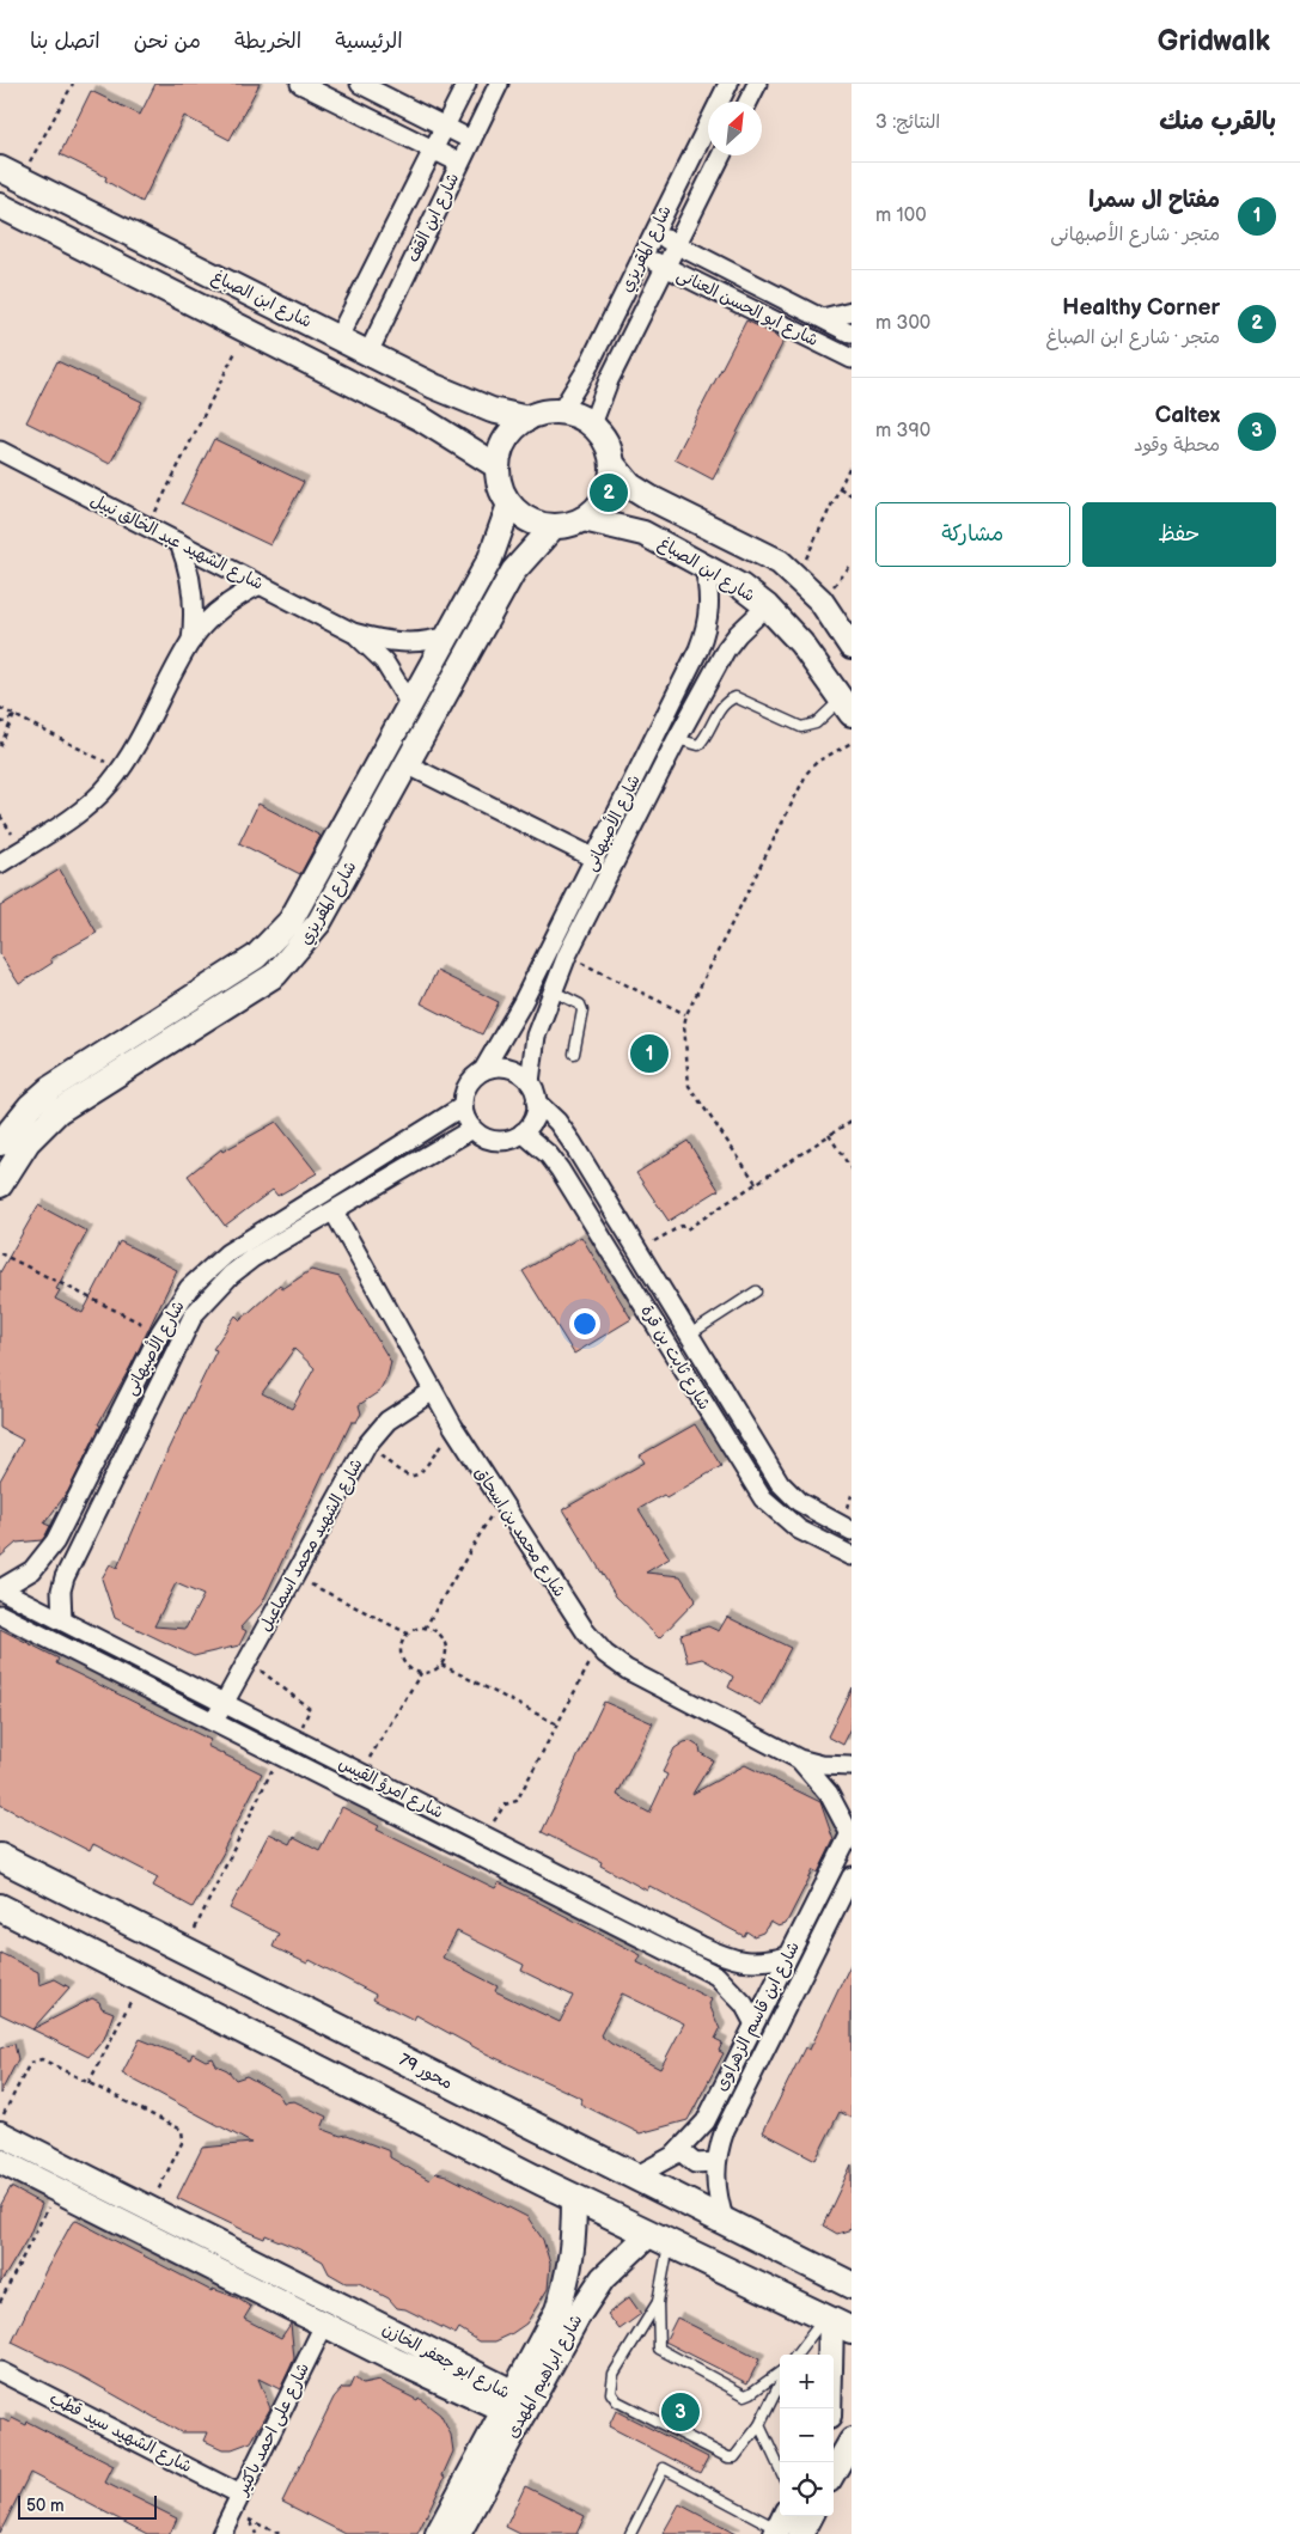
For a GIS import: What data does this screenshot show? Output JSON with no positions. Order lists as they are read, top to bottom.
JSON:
{
  "streets": {
    "main road": ["محور 79"],
    "street": [
      "شارع ابن القف",
      "شارع المقريزي",
      "شارع ابن الصباغ",
      "شارع ابو الحسن العنانى",
      "شارع الشهيد عبد الخالق نبيل",
      "شارع الأصبهانى",
      "شارع ثابت بن قرة",
      "شارع محمد بن اسحاق",
      "شارع الشهيد محمد اسماعيل",
      "شارع امرؤ القيس",
      "شارع ابن قاسم الزهراوى",
      "شارع ابو جعفر الخازن",
      "شارع ابراهيم المهدى",
      "شارع على احمد باكثير",
      "شارع الشهيد سيد قطب"
    ]
  },
  "crossings": [
    ["شارع ابن القف", "شارع ابن الصباغ"],
    ["شارع المقريزي", "شارع ابن الصباغ"],
    ["شارع المقريزي", "شارع ابو الحسن العنانى"],
    ["شارع المقريزي", "شارع الشهيد عبد الخالق نبيل"],
    ["شارع ابن الصباغ", "شارع الأصبهانى"],
    ["شارع الأصبهانى", "شارع ثابت بن قرة"],
    ["شارع الأصبهانى", "شارع محمد بن اسحاق"],
    ["شارع الأصبهانى", "شارع امرؤ القيس"],
    ["شارع محمد بن اسحاق", "شارع الشهيد محمد اسماعيل"],
    ["شارع محمد بن اسحاق", "شارع ابن قاسم الزهراوى"],
    ["شارع الشهيد محمد اسماعيل", "شارع امرؤ القيس"],
    ["شارع امرؤ القيس", "شارع ابن قاسم الزهراوى"],
    ["شارع ابن قاسم الزهراوى", "محور 79"],
    ["شارع ابو جعفر الخازن", "شارع ابراهيم المهدى"],
    ["شارع ابو جعفر الخازن", "شارع على احمد باكثير"],
    ["شارع على احمد باكثير", "شارع الشهيد سيد قطب"]
  ],
  "scale_bar": "50 m",
  "north": "top right",
  "page": {
    "header": "Gridwalk",
    "nav": [
      "الرئيسية",
      "الخريطة",
      "من نحن",
      "اتصل بنا"
    ],
    "heading": ["بالقرب منك", "النتائج: 3"],
    "list": [
      {
        "mark": "1",
        "name": "مفتاح ال سمرا",
        "note": "متجر · شارع الأصبهانى",
        "value": "100 m"
      },
      {
        "mark": "2",
        "name": "Healthy Corner",
        "note": "متجر · شارع ابن الصباغ",
        "value": "300 m"
      },
      {
        "mark": "3",
        "name": "Caltex",
        "note": "محطة وقود",
        "value": "390 m"
      }
    ],
    "pins": ["2", "1", "3"],
    "buttons": ["حفظ", "مشاركة"],
    "map_buttons": ["+", "−"],
    "scale": "50 m"
  }
}
